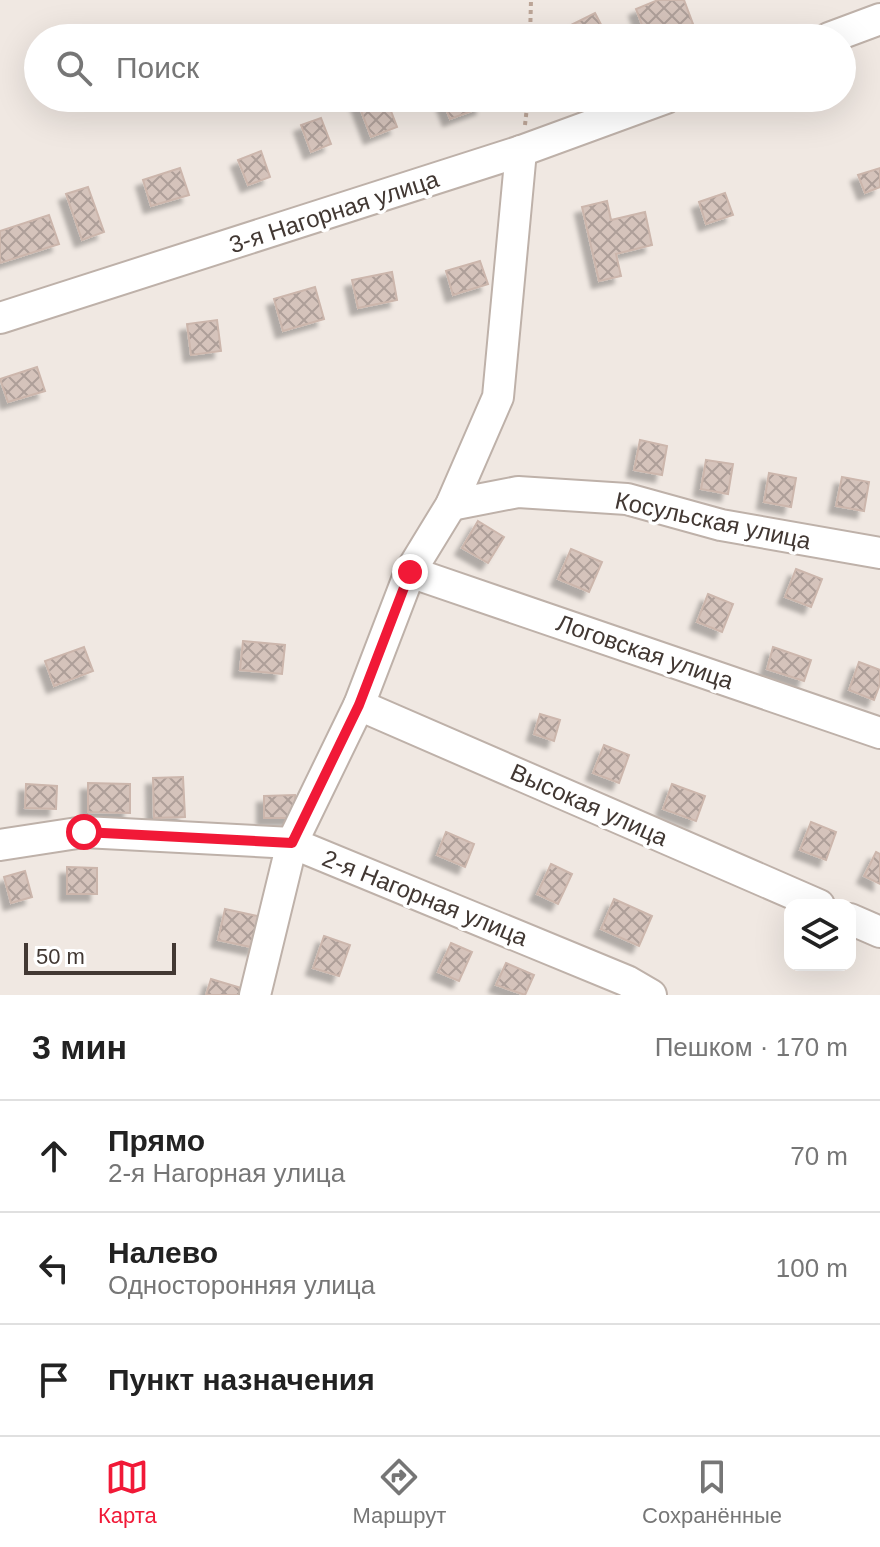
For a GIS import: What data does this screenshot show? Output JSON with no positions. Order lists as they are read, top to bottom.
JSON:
{
  "streets": {
    "street": [
      "3-я Нагорная улица",
      "Косульская улица",
      "Логовская улица",
      "Высокая улица",
      "2-я Нагорная улица"
    ]
  },
  "scale_bar": "50 m",
  "page": {
    "search": "Поиск",
    "scale": "50 m",
    "heading": ["3 мин", "Пешком · 170 m"],
    "list": [
      ["Прямо", "2-я Нагорная улица", "70 m"],
      ["Налево", "Односторонняя улица", "100 m"],
      "Пункт назначения"
    ],
    "nav": ["Карта", "Маршрут", "Сохранённые"]
  }
}
